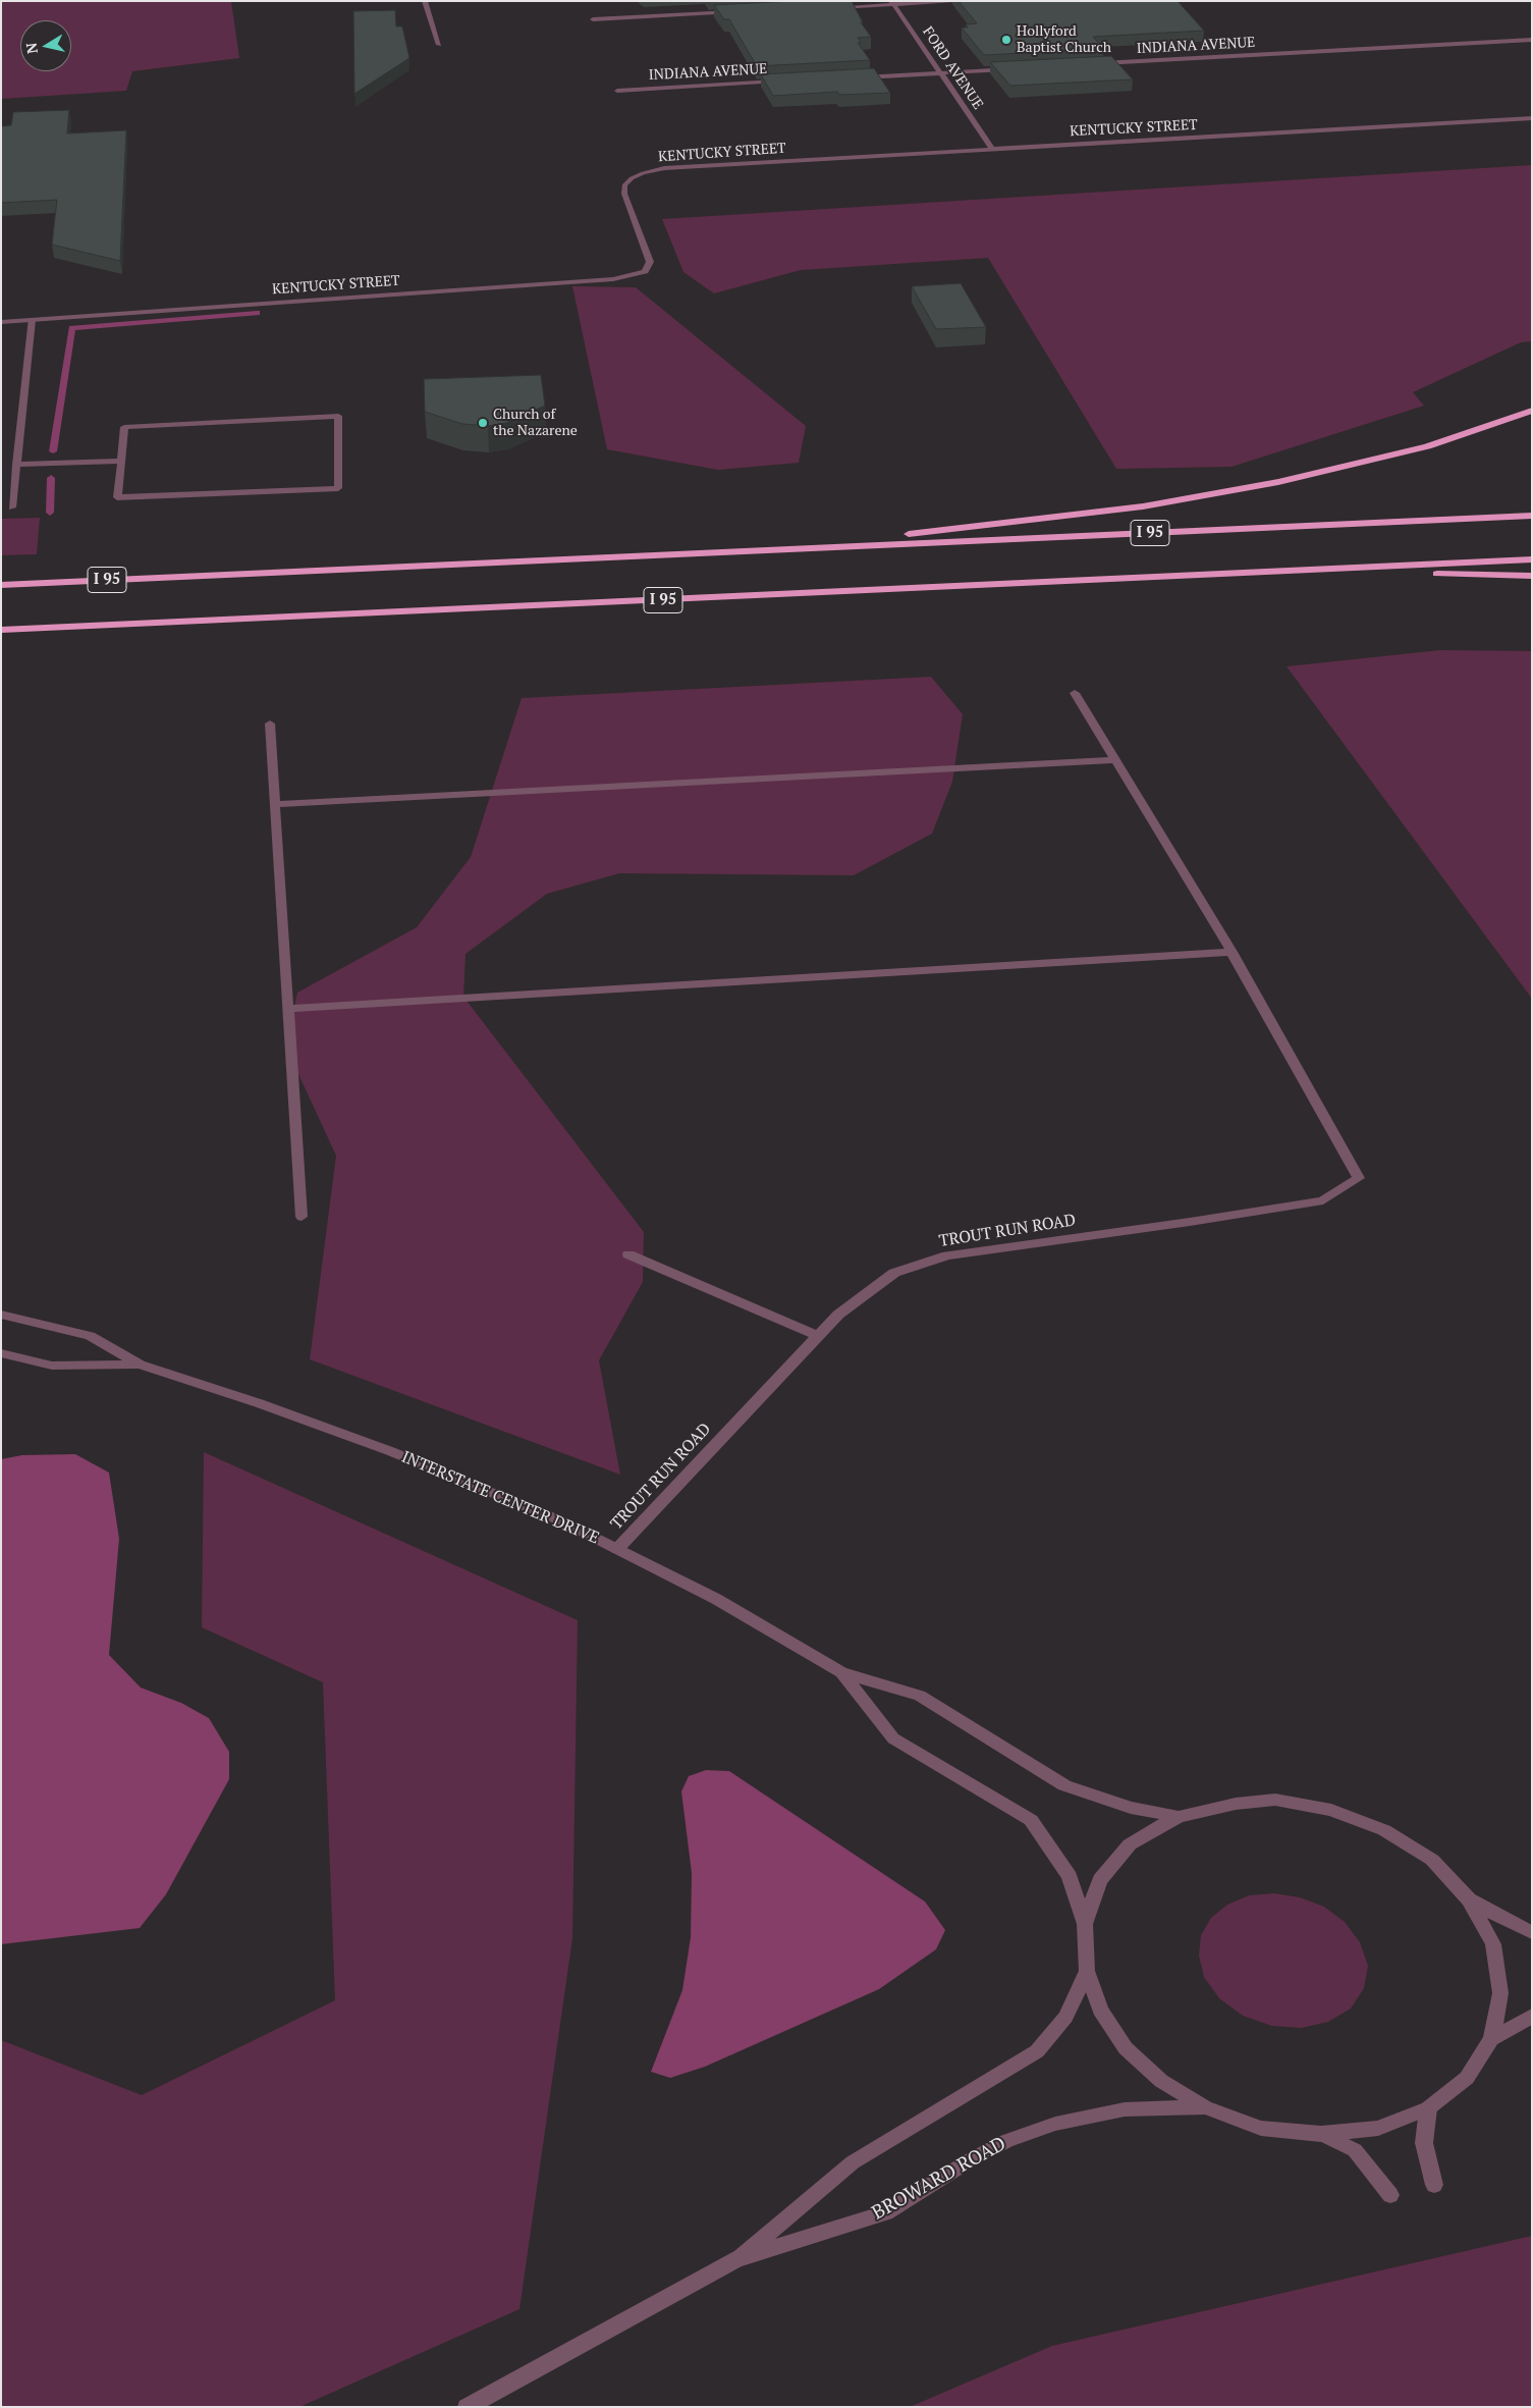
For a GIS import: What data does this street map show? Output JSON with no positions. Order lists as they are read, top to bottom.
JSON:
{
  "streets": {
    "highway": ["I 95"],
    "street": [
      "INDIANA AVENUE",
      "FORD AVENUE",
      "KENTUCKY STREET",
      "TROUT RUN ROAD",
      "INTERSTATE CENTER DRIVE",
      "BROWARD ROAD"
    ]
  },
  "crossings": [
    ["FORD AVENUE", "KENTUCKY STREET"],
    ["TROUT RUN ROAD", "INTERSTATE CENTER DRIVE"]
  ],
  "places": ["Hollyford Baptist Church", "Church of the Nazarene"],
  "north": "left"
}
